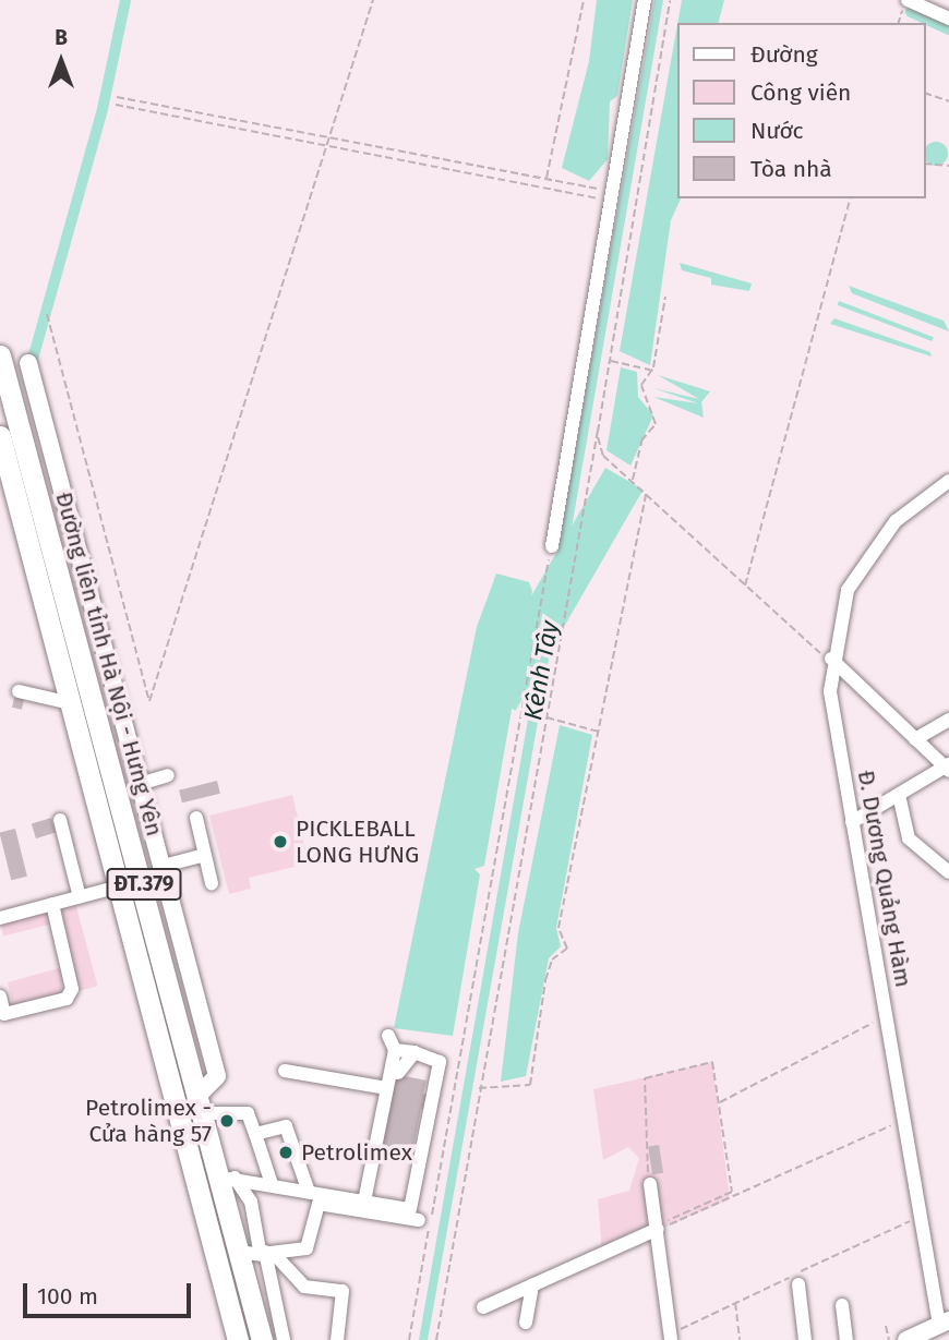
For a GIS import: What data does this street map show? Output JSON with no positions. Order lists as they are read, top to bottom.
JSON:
{
  "streets": {
    "highway": ["Đường liên tỉnh Hà Nội - Hưng Yên", "ĐT.379"],
    "main road": ["Đ. Dương Quảng Hàm"]
  },
  "water": ["Kênh Tây"],
  "places": ["PICKLEBALL LONG HƯNG", "Petrolimex - Cửa hàng 57", "Petrolimex"],
  "legend": [
    "Đường",
    "Công viên",
    "Nước",
    "Tòa nhà"
  ],
  "scale_bar": "100 m",
  "north": "top"
}
